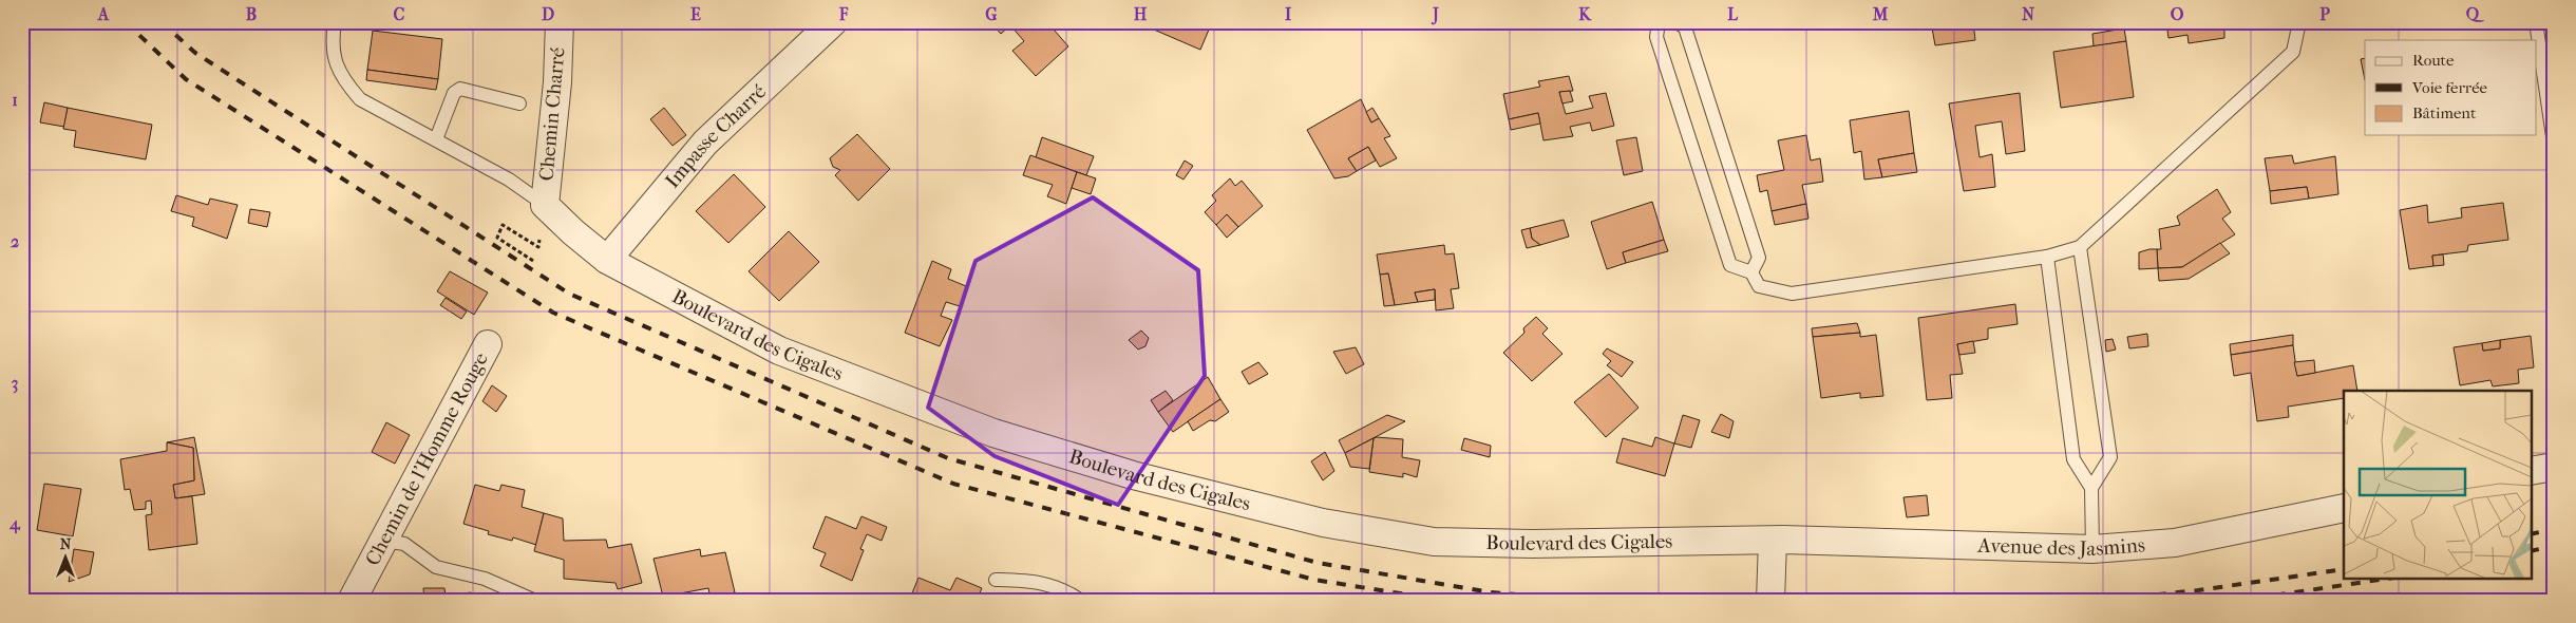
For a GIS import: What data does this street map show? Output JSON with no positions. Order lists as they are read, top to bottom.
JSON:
{
  "streets": {
    "street": [
      "Chemin Charré",
      "Impasse Charré",
      "Boulevard des Cigales",
      "Chemin de l'Homme Rouge",
      "Avenue des Jasmins"
    ]
  },
  "crossings": [
    ["Chemin Charré", "Boulevard des Cigales"],
    ["Impasse Charré", "Boulevard des Cigales"],
    ["Boulevard des Cigales", "Avenue des Jasmins"]
  ],
  "legend": ["Route", "Voie ferrée", "Bâtiment"],
  "north": "top",
  "grid": {
    "columns": [
      "A",
      "B",
      "C",
      "D",
      "E",
      "F",
      "G",
      "H",
      "I",
      "J",
      "K",
      "L",
      "M",
      "N",
      "O",
      "P",
      "Q"
    ],
    "rows": [
      "1",
      "2",
      "3",
      "4"
    ]
  }
}
